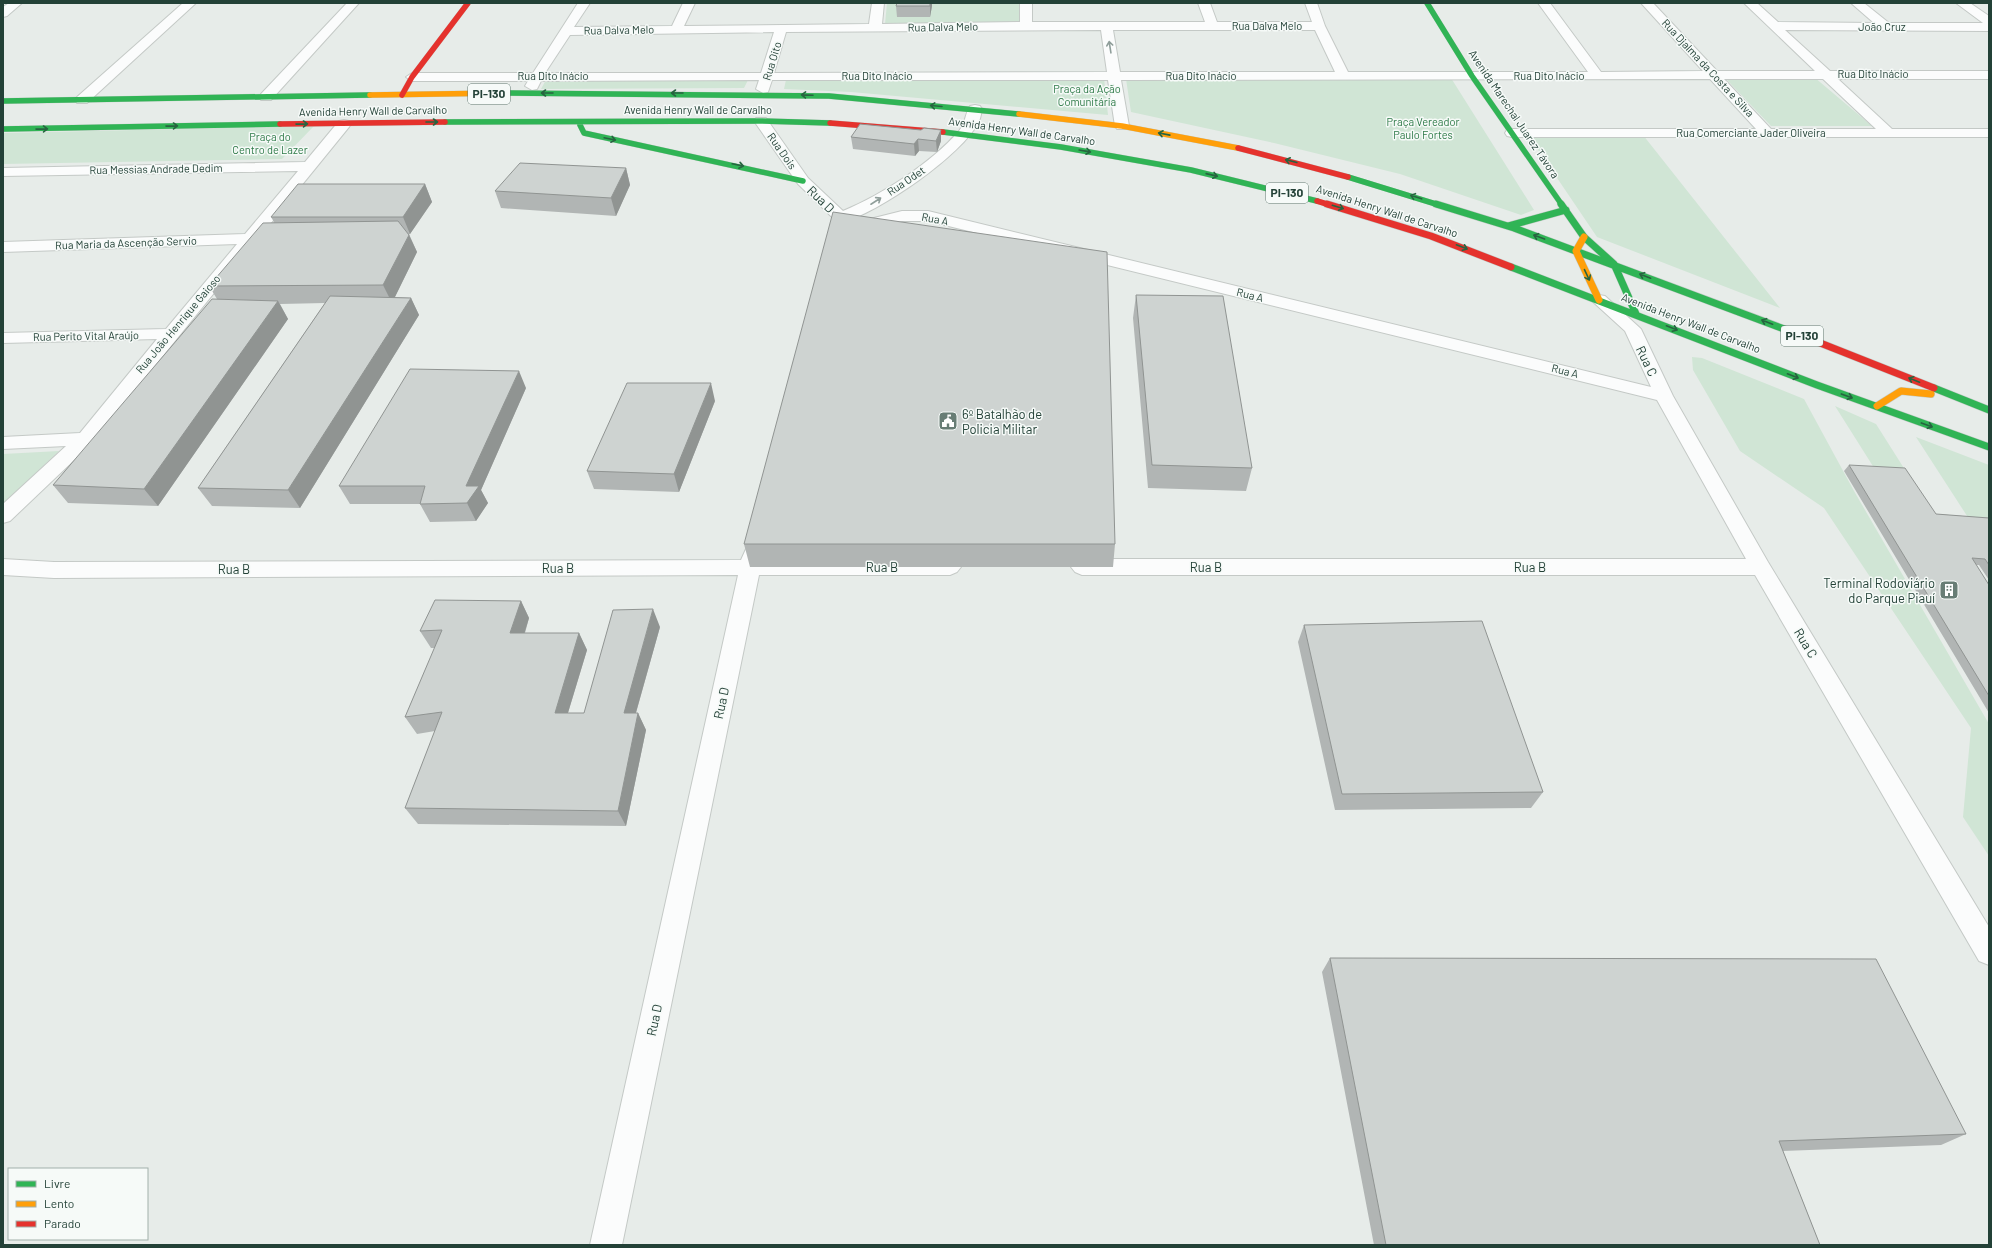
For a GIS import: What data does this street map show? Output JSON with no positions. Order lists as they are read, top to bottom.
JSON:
{
  "streets": {
    "main road": ["PI-130", "Avenida Henry Wall de Carvalho", "Avenida Marechal Juarez Távora"],
    "street": [
      "Rua Dalva Melo",
      "João Cruz",
      "Rua Oito",
      "Rua Djalma da Costa e Silva",
      "Rua Dito Inácio",
      "Rua Comerciante Jader Oliveira",
      "Rua Dois",
      "Rua Messias Andrade Dedim",
      "Rua Odet",
      "Rua D",
      "Rua A",
      "Rua Maria da Ascenção Servio",
      "Rua João Henrique Gaioso",
      "Rua Perito Vital Araújo",
      "Rua C",
      "Rua B"
    ]
  },
  "crossings": [
    ["Rua Dalva Melo", "Rua Oito"],
    ["Rua Oito", "Rua Dito Inácio"],
    ["Rua Oito", "Avenida Henry Wall de Carvalho"],
    ["Rua Djalma da Costa e Silva", "Rua Dito Inácio"],
    ["Rua Djalma da Costa e Silva", "Rua Comerciante Jader Oliveira"],
    ["Rua Dito Inácio", "Avenida Marechal Juarez Távora"],
    ["Avenida Henry Wall de Carvalho", "Avenida Marechal Juarez Távora"],
    ["Avenida Henry Wall de Carvalho", "Rua Dois"],
    ["Avenida Henry Wall de Carvalho", "Rua Odet"],
    ["Avenida Henry Wall de Carvalho", "Rua João Henrique Gaioso"],
    ["Avenida Henry Wall de Carvalho", "Rua C"],
    ["Avenida Marechal Juarez Távora", "Rua Comerciante Jader Oliveira"],
    ["Rua Dois", "Rua D"],
    ["Rua Messias Andrade Dedim", "Rua João Henrique Gaioso"],
    ["Rua Odet", "Rua D"],
    ["Rua Odet", "Rua A"],
    ["Rua D", "Rua A"],
    ["Rua D", "Rua B"],
    ["Rua A", "Rua C"],
    ["Rua Maria da Ascenção Servio", "Rua João Henrique Gaioso"],
    ["Rua João Henrique Gaioso", "Rua Perito Vital Araújo"],
    ["Rua C", "Rua B"]
  ],
  "one_way": ["Rua Odet"],
  "parks": ["Praça da Ação Comunitária", "Praça Vereador Paulo Fortes", "Praça do Centro de Lazer"],
  "places": {
    "public building": ["6º Batalhão de Policia Militar"],
    "building": ["Terminal Rodoviário do Parque Piauí"]
  },
  "legend": ["Livre", "Lento", "Parado"]
}
